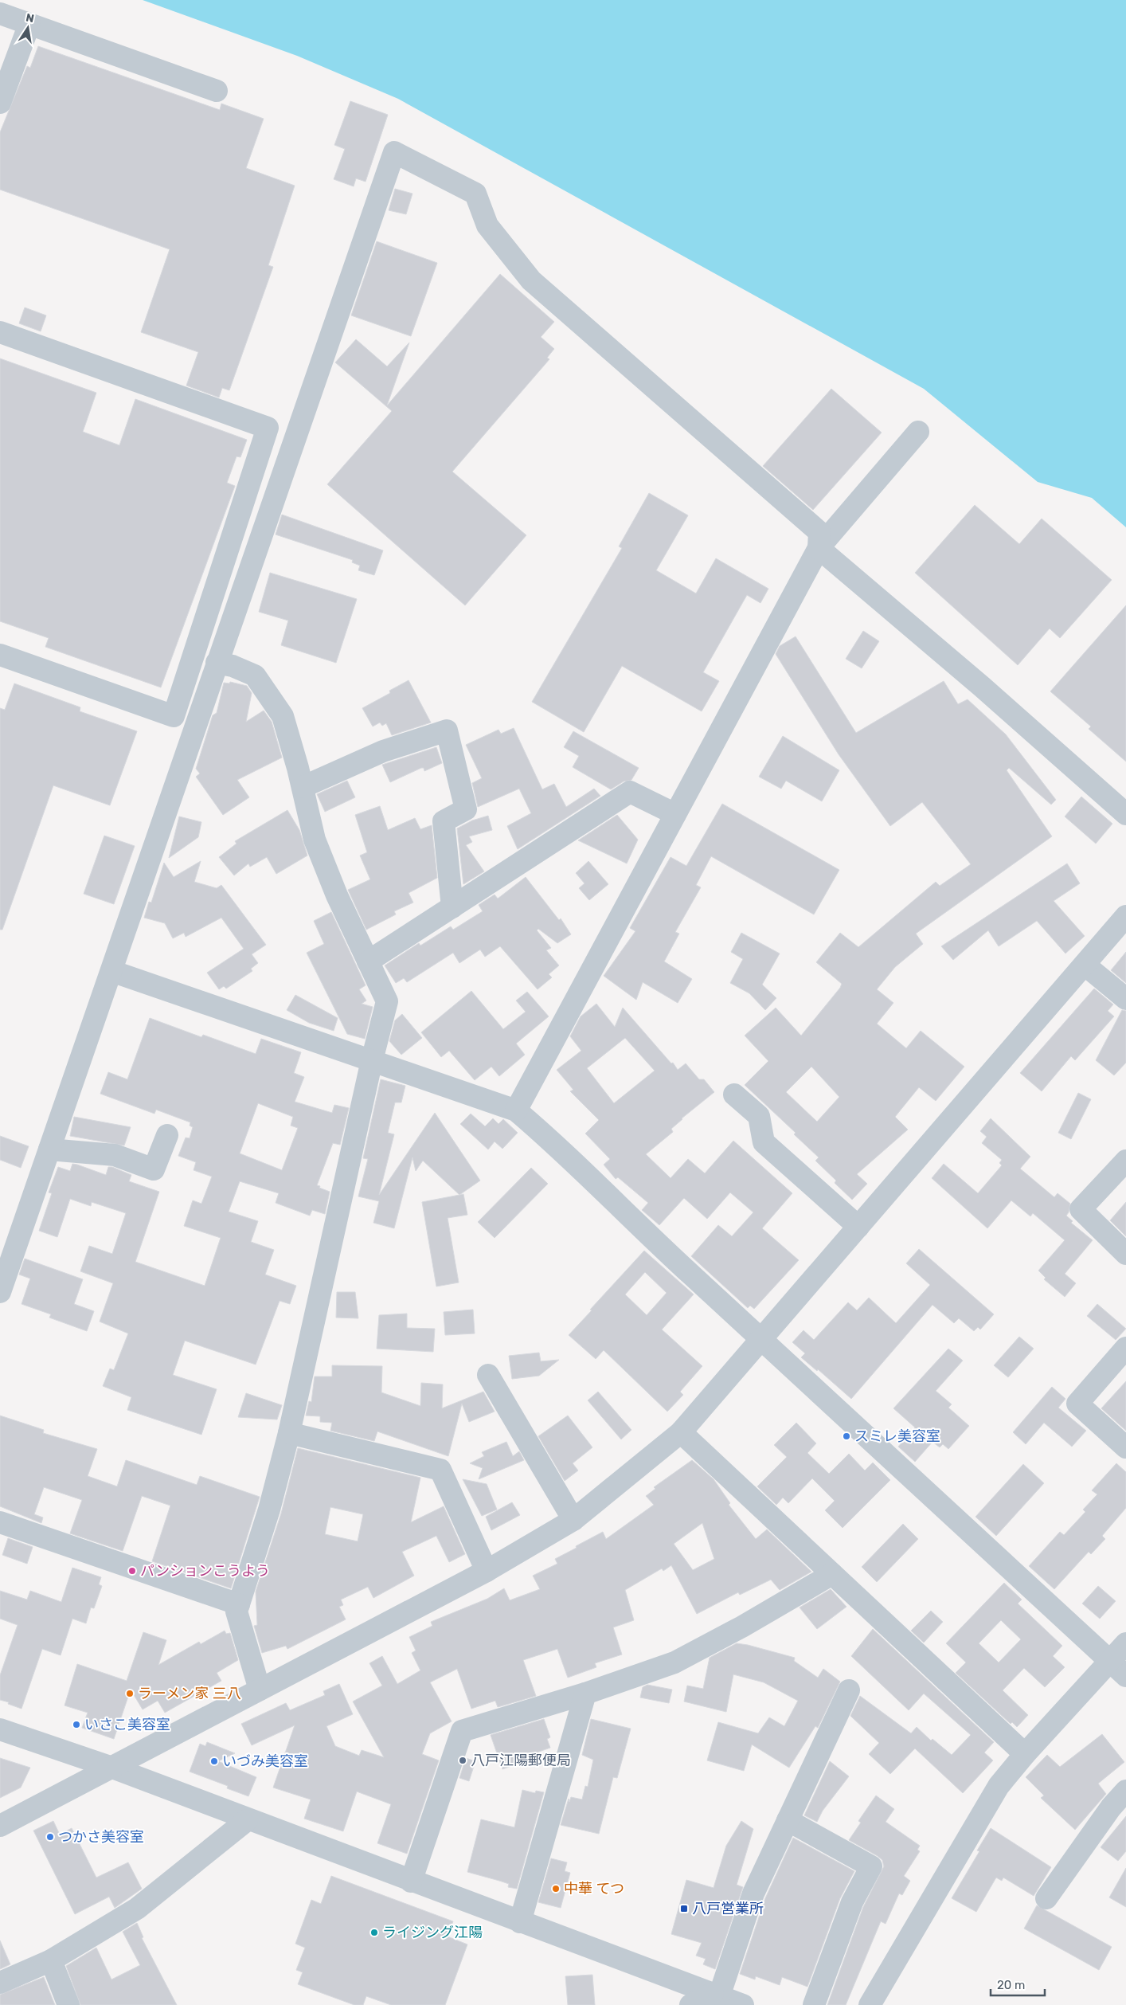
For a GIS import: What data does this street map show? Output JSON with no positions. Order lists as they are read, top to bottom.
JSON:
{
  "places": {
    "other": [
      "スミレ美容室",
      "パンションこうよう",
      "ラーメン家 三八",
      "いさこ美容室",
      "八戸江陽郵便局",
      "いづみ美容室",
      "つかさ美容室",
      "中華 てつ",
      "ライジング江陽"
    ],
    "transit": ["八戸営業所"]
  },
  "scale_bar": "20 m",
  "north": "top"
}
